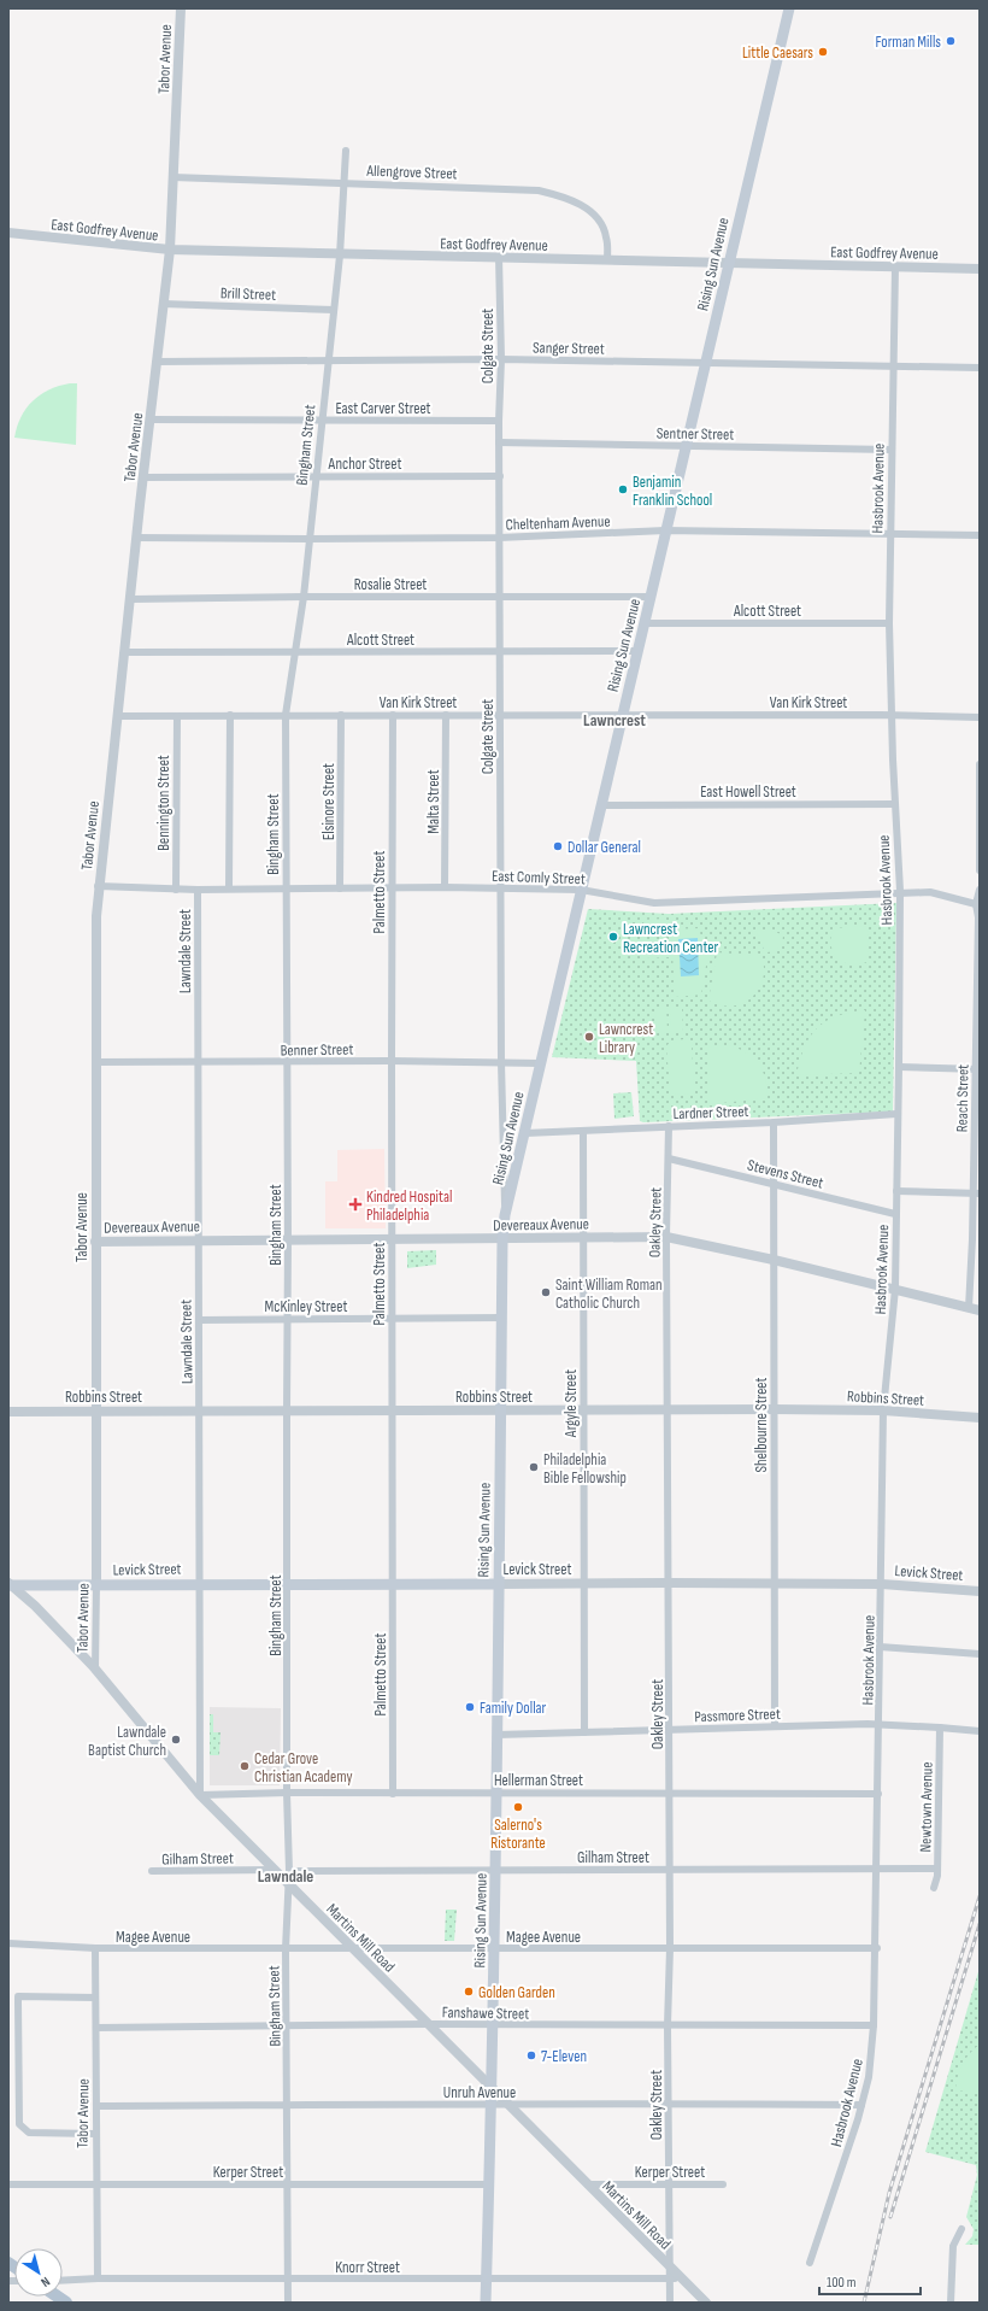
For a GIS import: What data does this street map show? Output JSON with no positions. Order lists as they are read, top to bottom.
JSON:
{
  "streets": {
    "main road": ["Rising Sun Avenue", "Levick Street"],
    "street": [
      "Tabor Avenue",
      "Allengrove Street",
      "East Godfrey Avenue",
      "Brill Street",
      "Colgate Street",
      "Sanger Street",
      "East Carver Street",
      "Sentner Street",
      "Bingham Street",
      "Anchor Street",
      "Hasbrook Avenue",
      "Cheltenham Avenue",
      "Rosalie Street",
      "Alcott Street",
      "Van Kirk Street",
      "East Howell Street",
      "Elsinore Street",
      "Malta Street",
      "Bennington Street",
      "East Comly Street",
      "Palmetto Street",
      "Lawndale Street",
      "Benner Street",
      "Reach Street",
      "Lardner Street",
      "Stevens Street",
      "Oakley Street",
      "Devereaux Avenue",
      "McKinley Street",
      "Robbins Street",
      "Argyle Street",
      "Shelbourne Street",
      "Passmore Street",
      "Hellerman Street",
      "Newtown Avenue",
      "Gilham Street",
      "Magee Avenue",
      "Martins Mill Road",
      "Fanshawe Street",
      "Unruh Avenue",
      "Kerper Street",
      "Knorr Street"
    ]
  },
  "crossings": [
    ["Tabor Avenue", "Allengrove Street"],
    ["Tabor Avenue", "East Godfrey Avenue"],
    ["Tabor Avenue", "Brill Street"],
    ["Tabor Avenue", "Sanger Street"],
    ["Tabor Avenue", "East Carver Street"],
    ["Tabor Avenue", "Anchor Street"],
    ["Tabor Avenue", "Cheltenham Avenue"],
    ["Tabor Avenue", "Rosalie Street"],
    ["Tabor Avenue", "Alcott Street"],
    ["Tabor Avenue", "Van Kirk Street"],
    ["Tabor Avenue", "East Comly Street"],
    ["Tabor Avenue", "Benner Street"],
    ["Tabor Avenue", "Devereaux Avenue"],
    ["Tabor Avenue", "Robbins Street"],
    ["Tabor Avenue", "Levick Street"],
    ["Tabor Avenue", "Magee Avenue"],
    ["Tabor Avenue", "Martins Mill Road"],
    ["Tabor Avenue", "Fanshawe Street"],
    ["Tabor Avenue", "Unruh Avenue"],
    ["Tabor Avenue", "Kerper Street"],
    ["Tabor Avenue", "Knorr Street"],
    ["Allengrove Street", "East Godfrey Avenue"],
    ["Allengrove Street", "Bingham Street"],
    ["East Godfrey Avenue", "Rising Sun Avenue"],
    ["East Godfrey Avenue", "Colgate Street"],
    ["East Godfrey Avenue", "Bingham Street"],
    ["East Godfrey Avenue", "Hasbrook Avenue"],
    ["Rising Sun Avenue", "Colgate Street"],
    ["Rising Sun Avenue", "Sanger Street"],
    ["Rising Sun Avenue", "Sentner Street"],
    ["Rising Sun Avenue", "Cheltenham Avenue"],
    ["Rising Sun Avenue", "Rosalie Street"],
    ["Rising Sun Avenue", "Alcott Street"],
    ["Rising Sun Avenue", "Van Kirk Street"],
    ["Rising Sun Avenue", "East Howell Street"],
    ["Rising Sun Avenue", "East Comly Street"],
    ["Rising Sun Avenue", "Benner Street"],
    ["Rising Sun Avenue", "Lardner Street"],
    ["Rising Sun Avenue", "Devereaux Avenue"],
    ["Rising Sun Avenue", "McKinley Street"],
    ["Rising Sun Avenue", "Robbins Street"],
    ["Rising Sun Avenue", "Levick Street"],
    ["Rising Sun Avenue", "Passmore Street"],
    ["Rising Sun Avenue", "Hellerman Street"],
    ["Rising Sun Avenue", "Gilham Street"],
    ["Rising Sun Avenue", "Magee Avenue"],
    ["Rising Sun Avenue", "Martins Mill Road"],
    ["Rising Sun Avenue", "Fanshawe Street"],
    ["Rising Sun Avenue", "Unruh Avenue"],
    ["Rising Sun Avenue", "Kerper Street"],
    ["Rising Sun Avenue", "Knorr Street"],
    ["Brill Street", "Bingham Street"],
    ["Colgate Street", "Sanger Street"],
    ["Colgate Street", "East Carver Street"],
    ["Colgate Street", "Sentner Street"],
    ["Colgate Street", "Anchor Street"],
    ["Colgate Street", "Cheltenham Avenue"],
    ["Colgate Street", "Rosalie Street"],
    ["Colgate Street", "Alcott Street"],
    ["Colgate Street", "Van Kirk Street"],
    ["Colgate Street", "East Comly Street"],
    ["Colgate Street", "Benner Street"],
    ["Sanger Street", "Bingham Street"],
    ["Sanger Street", "Hasbrook Avenue"],
    ["East Carver Street", "Bingham Street"],
    ["Sentner Street", "Hasbrook Avenue"],
    ["Bingham Street", "Anchor Street"],
    ["Bingham Street", "Cheltenham Avenue"],
    ["Bingham Street", "Rosalie Street"],
    ["Bingham Street", "Alcott Street"],
    ["Bingham Street", "Van Kirk Street"],
    ["Bingham Street", "East Comly Street"],
    ["Bingham Street", "Benner Street"],
    ["Bingham Street", "Devereaux Avenue"],
    ["Bingham Street", "McKinley Street"],
    ["Bingham Street", "Robbins Street"],
    ["Bingham Street", "Levick Street"],
    ["Bingham Street", "Hellerman Street"],
    ["Bingham Street", "Gilham Street"],
    ["Bingham Street", "Magee Avenue"],
    ["Bingham Street", "Martins Mill Road"],
    ["Bingham Street", "Fanshawe Street"],
    ["Bingham Street", "Unruh Avenue"],
    ["Bingham Street", "Kerper Street"],
    ["Bingham Street", "Knorr Street"],
    ["Hasbrook Avenue", "Cheltenham Avenue"],
    ["Hasbrook Avenue", "Alcott Street"],
    ["Hasbrook Avenue", "Van Kirk Street"],
    ["Hasbrook Avenue", "East Howell Street"],
    ["Hasbrook Avenue", "East Comly Street"],
    ["Hasbrook Avenue", "Lardner Street"],
    ["Hasbrook Avenue", "Stevens Street"],
    ["Hasbrook Avenue", "Devereaux Avenue"],
    ["Hasbrook Avenue", "Robbins Street"],
    ["Hasbrook Avenue", "Levick Street"],
    ["Hasbrook Avenue", "Passmore Street"],
    ["Hasbrook Avenue", "Hellerman Street"],
    ["Hasbrook Avenue", "Gilham Street"],
    ["Hasbrook Avenue", "Magee Avenue"],
    ["Hasbrook Avenue", "Fanshawe Street"],
    ["Hasbrook Avenue", "Unruh Avenue"],
    ["Van Kirk Street", "Elsinore Street"],
    ["Van Kirk Street", "Malta Street"],
    ["Van Kirk Street", "Bennington Street"],
    ["Van Kirk Street", "Palmetto Street"],
    ["Elsinore Street", "East Comly Street"],
    ["Malta Street", "East Comly Street"],
    ["Bennington Street", "East Comly Street"],
    ["East Comly Street", "Palmetto Street"],
    ["East Comly Street", "Lawndale Street"],
    ["East Comly Street", "Reach Street"],
    ["Palmetto Street", "Benner Street"],
    ["Palmetto Street", "Devereaux Avenue"],
    ["Palmetto Street", "McKinley Street"],
    ["Palmetto Street", "Robbins Street"],
    ["Palmetto Street", "Levick Street"],
    ["Palmetto Street", "Hellerman Street"],
    ["Lawndale Street", "Benner Street"],
    ["Lawndale Street", "Devereaux Avenue"],
    ["Lawndale Street", "McKinley Street"],
    ["Lawndale Street", "Robbins Street"],
    ["Lawndale Street", "Levick Street"],
    ["Lawndale Street", "Hellerman Street"],
    ["Lawndale Street", "Martins Mill Road"],
    ["Reach Street", "Devereaux Avenue"],
    ["Lardner Street", "Oakley Street"],
    ["Lardner Street", "Argyle Street"],
    ["Lardner Street", "Shelbourne Street"],
    ["Stevens Street", "Oakley Street"],
    ["Stevens Street", "Shelbourne Street"],
    ["Oakley Street", "Devereaux Avenue"],
    ["Oakley Street", "Robbins Street"],
    ["Oakley Street", "Levick Street"],
    ["Oakley Street", "Passmore Street"],
    ["Oakley Street", "Hellerman Street"],
    ["Oakley Street", "Gilham Street"],
    ["Oakley Street", "Magee Avenue"],
    ["Oakley Street", "Martins Mill Road"],
    ["Oakley Street", "Fanshawe Street"],
    ["Oakley Street", "Unruh Avenue"],
    ["Oakley Street", "Kerper Street"],
    ["Oakley Street", "Knorr Street"],
    ["Devereaux Avenue", "Argyle Street"],
    ["Devereaux Avenue", "Shelbourne Street"],
    ["Robbins Street", "Argyle Street"],
    ["Robbins Street", "Shelbourne Street"],
    ["Argyle Street", "Levick Street"],
    ["Argyle Street", "Passmore Street"],
    ["Shelbourne Street", "Levick Street"],
    ["Shelbourne Street", "Passmore Street"],
    ["Levick Street", "Martins Mill Road"],
    ["Passmore Street", "Newtown Avenue"],
    ["Hellerman Street", "Martins Mill Road"],
    ["Newtown Avenue", "Gilham Street"],
    ["Gilham Street", "Martins Mill Road"],
    ["Magee Avenue", "Martins Mill Road"],
    ["Martins Mill Road", "Fanshawe Street"],
    ["Martins Mill Road", "Unruh Avenue"],
    ["Martins Mill Road", "Kerper Street"],
    ["Martins Mill Road", "Knorr Street"]
  ],
  "districts": ["Lawncrest", "Lawndale"],
  "places": {
    "other": [
      "Forman Mills",
      "Little Caesars",
      "Benjamin Franklin School",
      "Dollar General",
      "Lawncrest Recreation Center",
      "Lawncrest Library",
      "Saint William Roman Catholic Church",
      "Philadelphia Bible Fellowship",
      "Family Dollar",
      "Lawndale Baptist Church",
      "Cedar Grove Christian Academy",
      "Salerno's Ristorante",
      "Golden Garden",
      "7-Eleven"
    ],
    "health": ["Kindred Hospital Philadelphia"]
  },
  "scale_bar": "100 m",
  "north": "bottom right"
}
